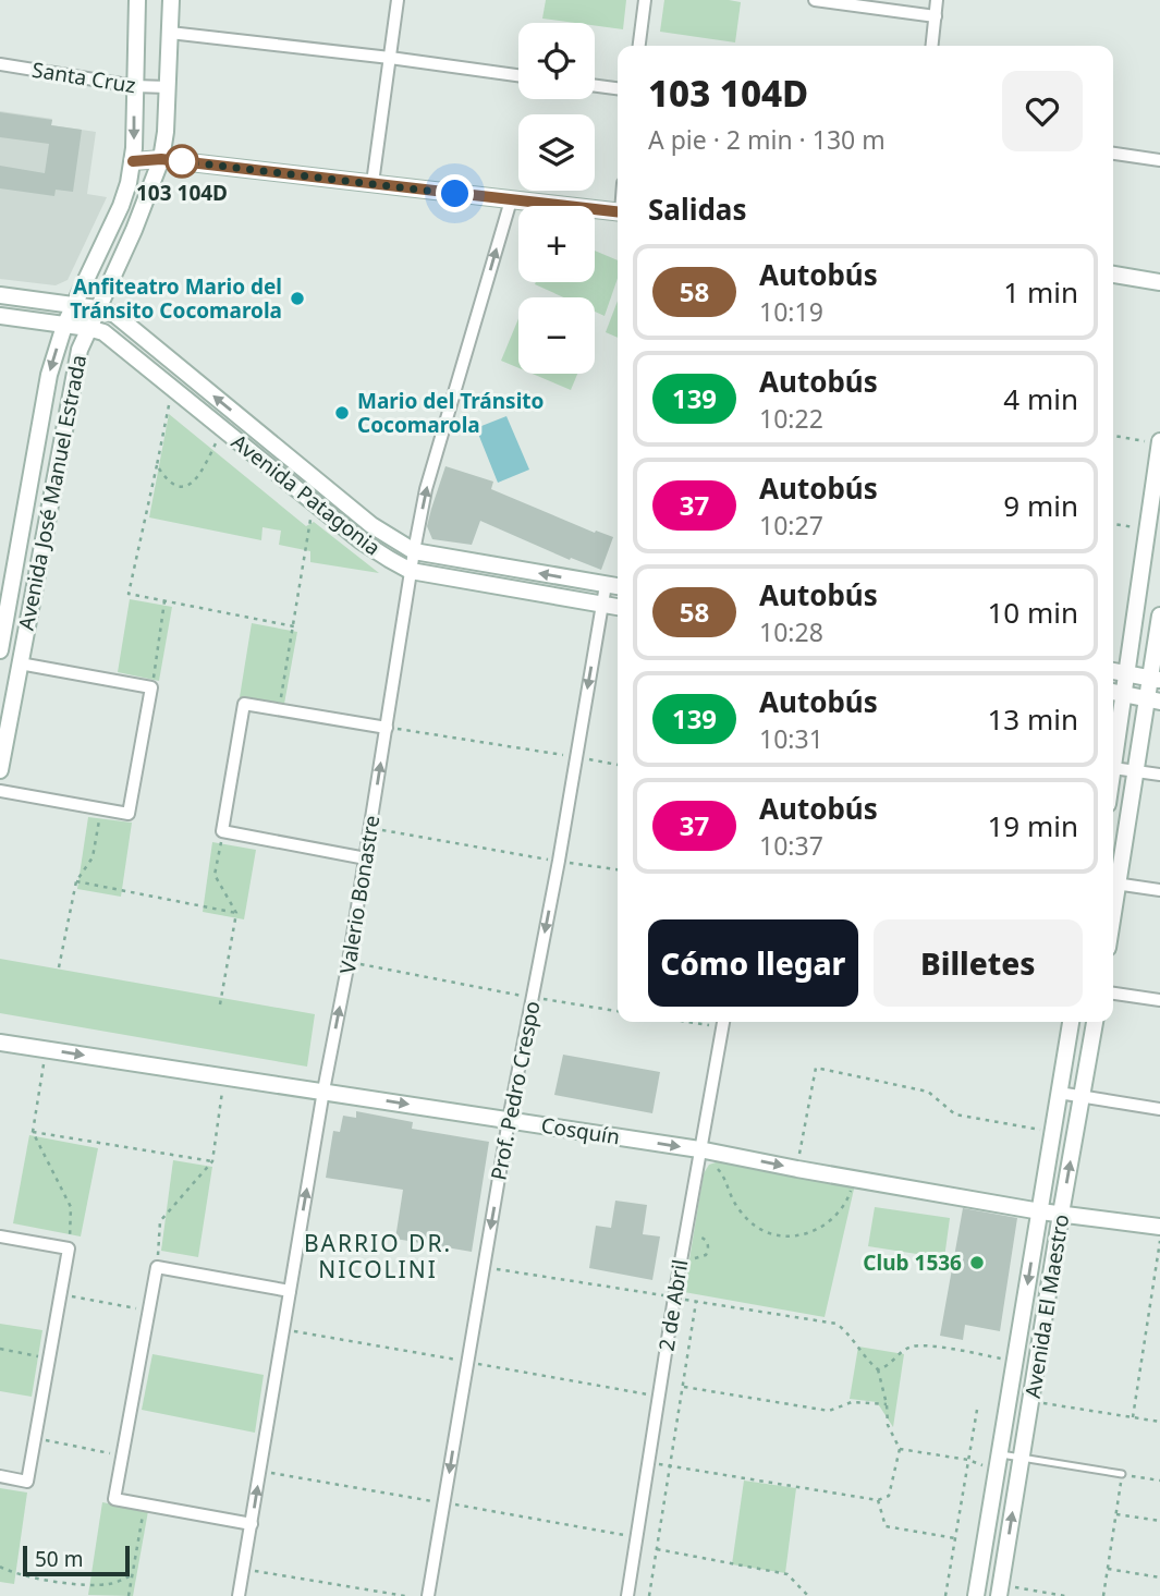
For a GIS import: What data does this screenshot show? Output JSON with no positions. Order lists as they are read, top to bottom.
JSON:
{
  "streets": {
    "main road": [
      "Avenida José Manuel Estrada",
      "Avenida Patagonia",
      "Cosquín",
      "Avenida El Maestro"
    ],
    "street": [
      "Santa Cruz",
      "Valerio Bonastre",
      "Prof. Pedro Crespo",
      "2 de Abril"
    ]
  },
  "crossings": [
    ["Santa Cruz", "Avenida José Manuel Estrada"],
    ["Avenida José Manuel Estrada", "Avenida Patagonia"],
    ["Avenida Patagonia", "Valerio Bonastre"],
    ["Avenida Patagonia", "Prof. Pedro Crespo"],
    ["Valerio Bonastre", "Cosquín"],
    ["Prof. Pedro Crespo", "Cosquín"],
    ["Cosquín", "2 de Abril"],
    ["Cosquín", "Avenida El Maestro"]
  ],
  "one_way": ["Valerio Bonastre", "Prof. Pedro Crespo", "Cosquín"],
  "districts": ["BARRIO DR. NICOLINI"],
  "places": [
    "103 104D",
    "Anfiteatro Mario del Tránsito Cocomarola",
    "Mario del Tránsito Cocomarola",
    "Club 1536"
  ],
  "lines": ["bus line 58"],
  "scale_bar": "50 m",
  "page": {
    "map_buttons": ["+", "−"],
    "heading": [
      ["103 104D", "A pie · 2 min · 130 m"],
      "Salidas"
    ],
    "list": [
      {
        "mark": "58",
        "name": "Autobús",
        "note": "10:19",
        "value": "1 min"
      },
      {
        "mark": "139",
        "name": "Autobús",
        "note": "10:22",
        "value": "4 min"
      },
      {
        "mark": "37",
        "name": "Autobús",
        "note": "10:27",
        "value": "9 min"
      },
      {
        "mark": "58",
        "name": "Autobús",
        "note": "10:28",
        "value": "10 min"
      },
      {
        "mark": "139",
        "name": "Autobús",
        "note": "10:31",
        "value": "13 min"
      },
      {
        "mark": "37",
        "name": "Autobús",
        "note": "10:37",
        "value": "19 min"
      }
    ],
    "buttons": ["Cómo llegar", "Billetes"],
    "scale": "50 m"
  }
}
